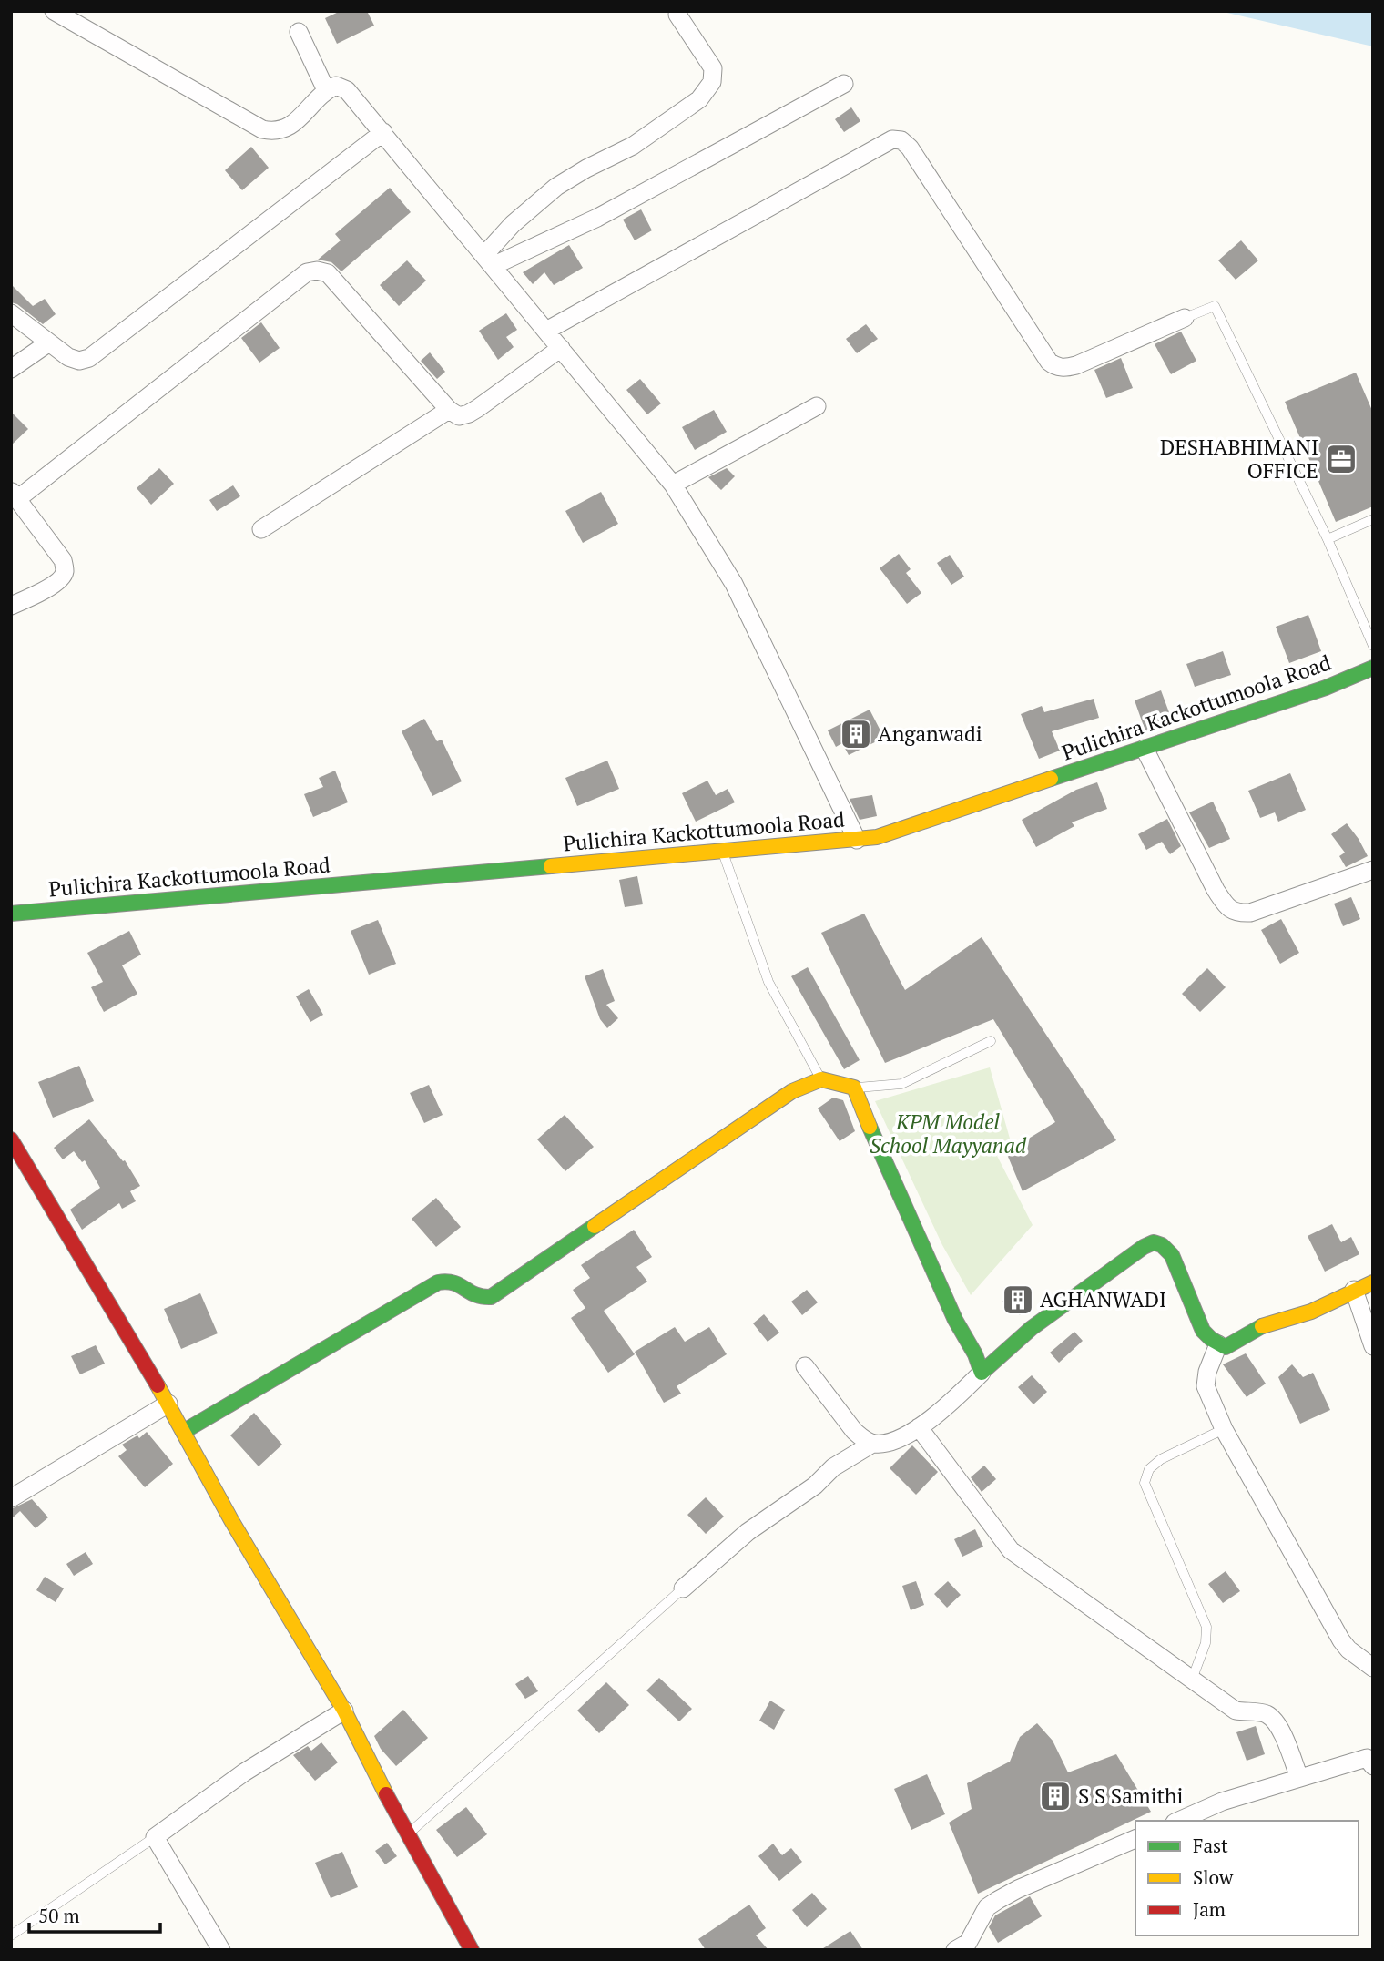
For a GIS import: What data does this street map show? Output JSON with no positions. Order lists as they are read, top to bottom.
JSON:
{
  "streets": {
    "street": ["Pulichira Kackottumoola Road"]
  },
  "parks": ["KPM Model School Mayyanad"],
  "places": {
    "office": ["DESHABHIMANI OFFICE"],
    "building": ["Anganwadi", "AGHANWADI", "S S Samithi"]
  },
  "legend": ["Fast", "Slow", "Jam"],
  "scale_bar": "50 m"
}
